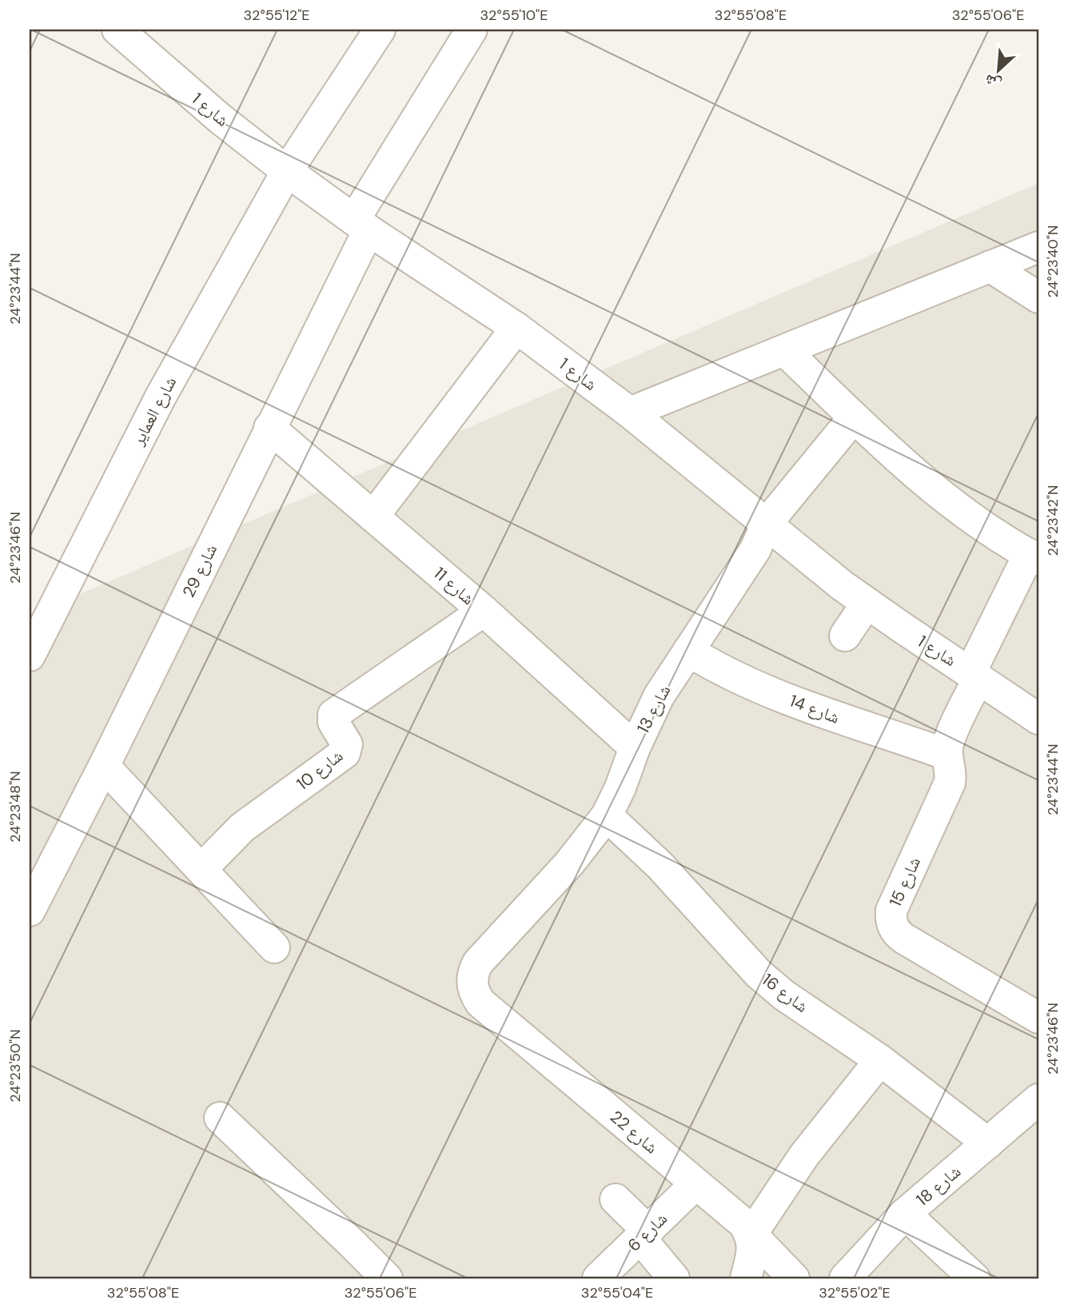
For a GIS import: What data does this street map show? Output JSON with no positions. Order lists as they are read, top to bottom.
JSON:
{
  "streets": {
    "street": [
      "شارع 1",
      "شارع العماير",
      "شارع 29",
      "شارع 11",
      "شارع 13",
      "شارع 14",
      "شارع 10",
      "شارع 15",
      "شارع 16",
      "شارع 22",
      "شارع 18",
      "شارع 6"
    ]
  },
  "crossings": [
    ["شارع 1", "شارع العماير"],
    ["شارع 1", "شارع 29"],
    ["شارع 1", "شارع 13"],
    ["شارع 1", "شارع 15"],
    ["شارع 29", "شارع 11"],
    ["شارع 11", "شارع 13"],
    ["شارع 11", "شارع 10"],
    ["شارع 13", "شارع 14"],
    ["شارع 13", "شارع 16"],
    ["شارع 13", "شارع 22"],
    ["شارع 14", "شارع 15"],
    ["شارع 16", "شارع 18"],
    ["شارع 22", "شارع 6"]
  ],
  "north": "bottom left",
  "coordinates": [
    "32°55'12\"E",
    "32°55'10\"E",
    "32°55'08\"E",
    "32°55'06\"E",
    "24°23'40\"N",
    "24°23'44\"N",
    "24°23'42\"N",
    "24°23'46\"N",
    "24°23'48\"N",
    "24°23'50\"N",
    "32°55'04\"E",
    "32°55'02\"E"
  ]
}
